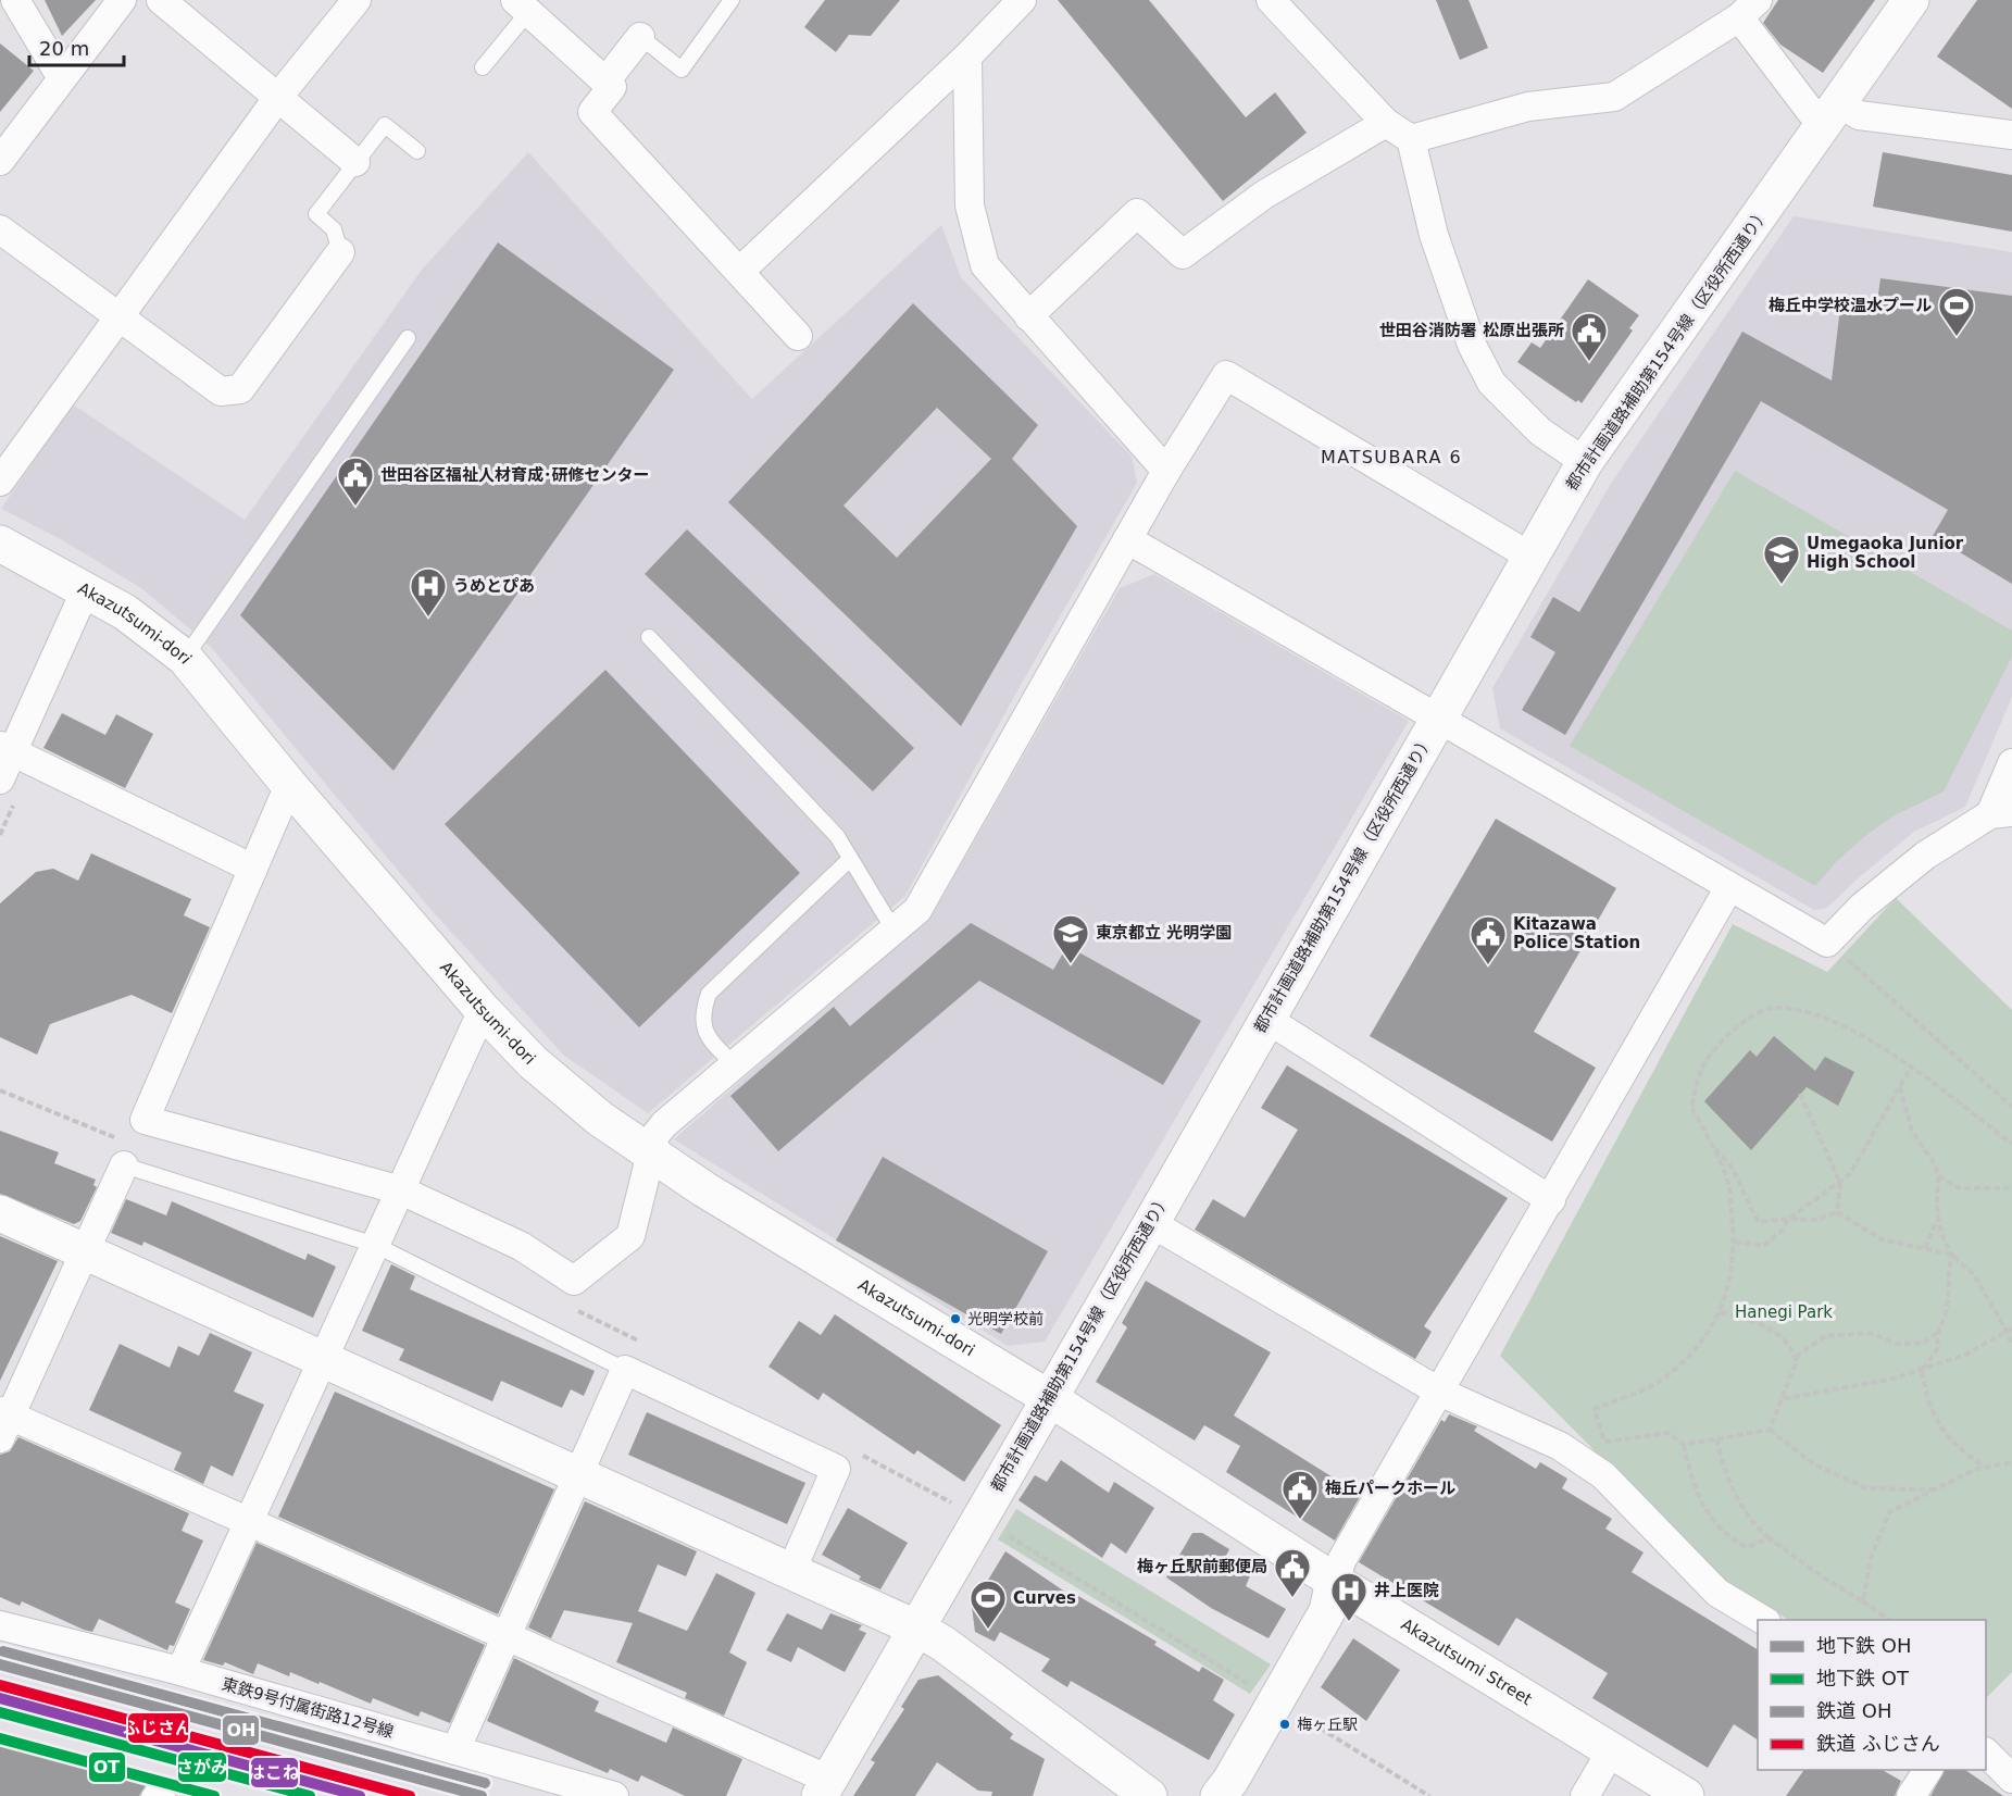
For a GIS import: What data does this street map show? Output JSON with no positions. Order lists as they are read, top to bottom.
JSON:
{
  "streets": {
    "street": [
      "都市計画道路補助第154号線（区役所西通り）",
      "Akazutsumi-dori",
      "Akazutsumi Street",
      "東鉄9号付属街路12号線"
    ]
  },
  "crossings": [
    ["都市計画道路補助第154号線（区役所西通り）", "Akazutsumi-dori"],
    ["都市計画道路補助第154号線（区役所西通り）", "Akazutsumi Street"],
    ["Akazutsumi-dori", "Akazutsumi Street"]
  ],
  "districts": ["MATSUBARA 6"],
  "parks": ["Hanegi Park"],
  "places": {
    "sports": ["梅丘中学校温水プール", "Curves"],
    "public building": [
      "世田谷消防署 松原出張所",
      "世田谷区福祉人材育成･研修センター",
      "Kitazawa Police Station",
      "梅丘パークホール",
      "梅ヶ丘駅前郵便局"
    ],
    "school or university": ["Umegaoka Junior High School", "東京都立 光明学園"],
    "hospital": ["うめとぴあ", "井上医院"],
    "other": ["光明学校前", "梅ヶ丘駅"]
  },
  "lines": [
    "rail line OH",
    "metro line OH",
    "rail line ふじさん",
    "transit line はこね",
    "transit line さがみ",
    "metro line OT"
  ],
  "legend": [
    "地下鉄 OH",
    "地下鉄 OT",
    "鉄道 OH",
    "鉄道 ふじさん"
  ],
  "scale_bar": "20 m"
}
